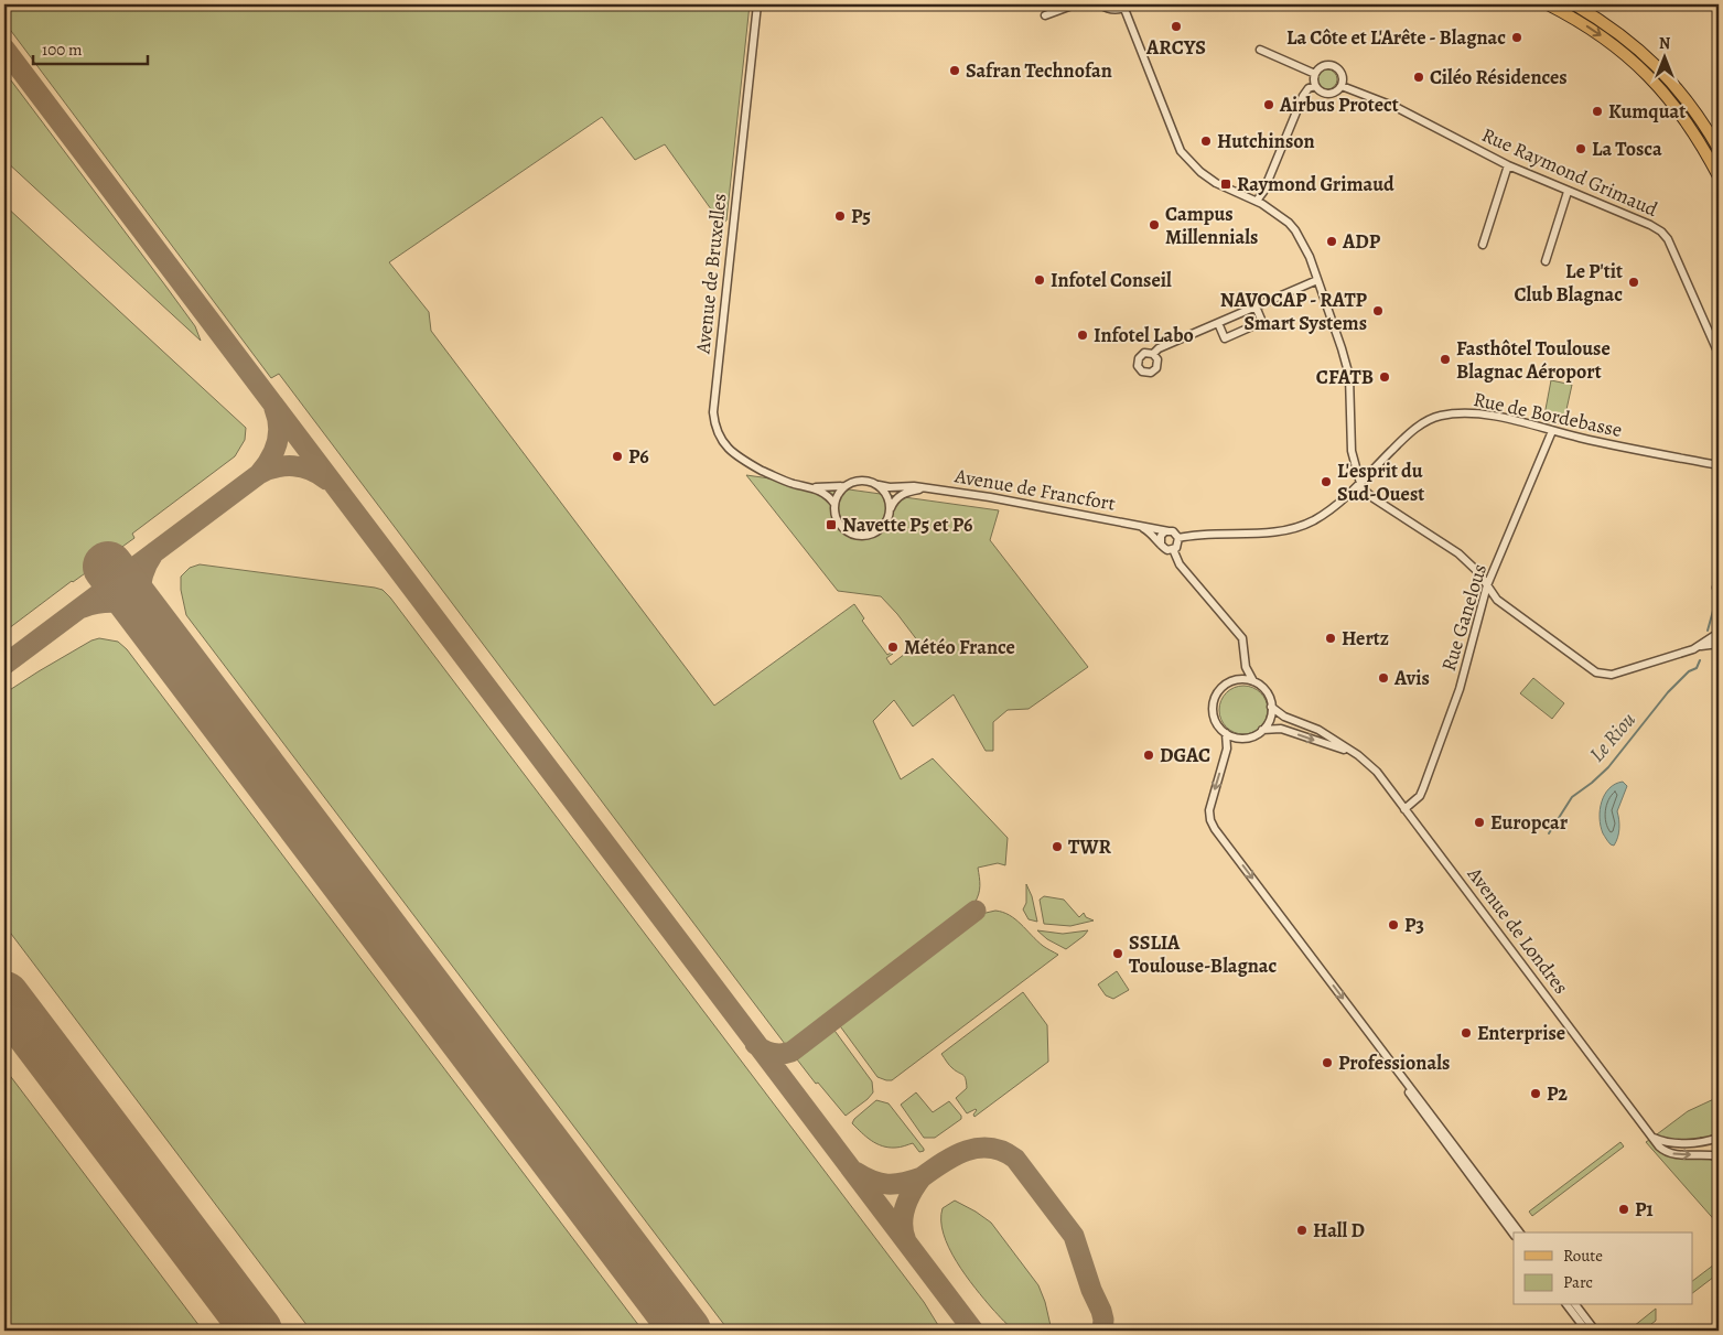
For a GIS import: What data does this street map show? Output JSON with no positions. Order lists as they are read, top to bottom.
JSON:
{
  "streets": {
    "street": [
      "Rue Raymond Grimaud",
      "Avenue de Bruxelles",
      "Rue de Bordebasse",
      "Avenue de Francfort",
      "Rue Ganelous",
      "Avenue de Londres"
    ]
  },
  "crossings": [
    ["Rue de Bordebasse", "Avenue de Francfort"],
    ["Rue de Bordebasse", "Rue Ganelous"],
    ["Rue Ganelous", "Avenue de Londres"]
  ],
  "water": ["Le Riou"],
  "places": {
    "other": [
      "ARCYS",
      "La Côte et L'Arête - Blagnac",
      "Safran Technofan",
      "Ciléo Résidences",
      "Airbus Protect",
      "Kumquat",
      "Hutchinson",
      "La Tosca",
      "P5",
      "Campus Millennials",
      "ADP",
      "Infotel Conseil",
      "Le P'tit Club Blagnac",
      "NAVOCAP - RATP Smart Systems",
      "Infotel Labo",
      "Fasthôtel Toulouse Blagnac Aéroport",
      "CFATB",
      "P6",
      "L'esprit du Sud-Ouest",
      "Hertz",
      "Météo France",
      "Avis",
      "DGAC",
      "Europcar",
      "TWR",
      "P3",
      "SSLIA Toulouse-Blagnac",
      "Enterprise",
      "Professionals",
      "P2",
      "P1",
      "Hall D"
    ],
    "transit": ["Raymond Grimaud", "Navette P5 et P6"]
  },
  "legend": ["Route", "Parc"],
  "scale_bar": "100 m",
  "north": "top"
}
